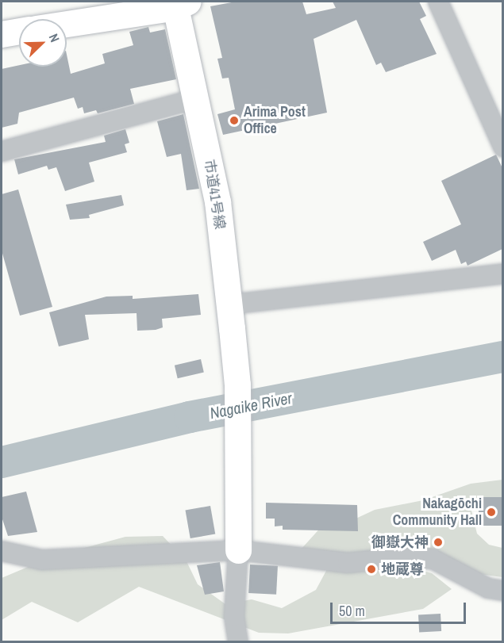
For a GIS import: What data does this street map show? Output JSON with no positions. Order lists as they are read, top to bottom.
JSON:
{
  "streets": {
    "street": ["市道41号線"]
  },
  "water": ["Nagaike River"],
  "places": [
    "Arima Post Office",
    "Nakagōchi Community Hall",
    "御嶽大神",
    "地蔵尊"
  ],
  "scale_bar": "50 m",
  "north": "top right"
}
